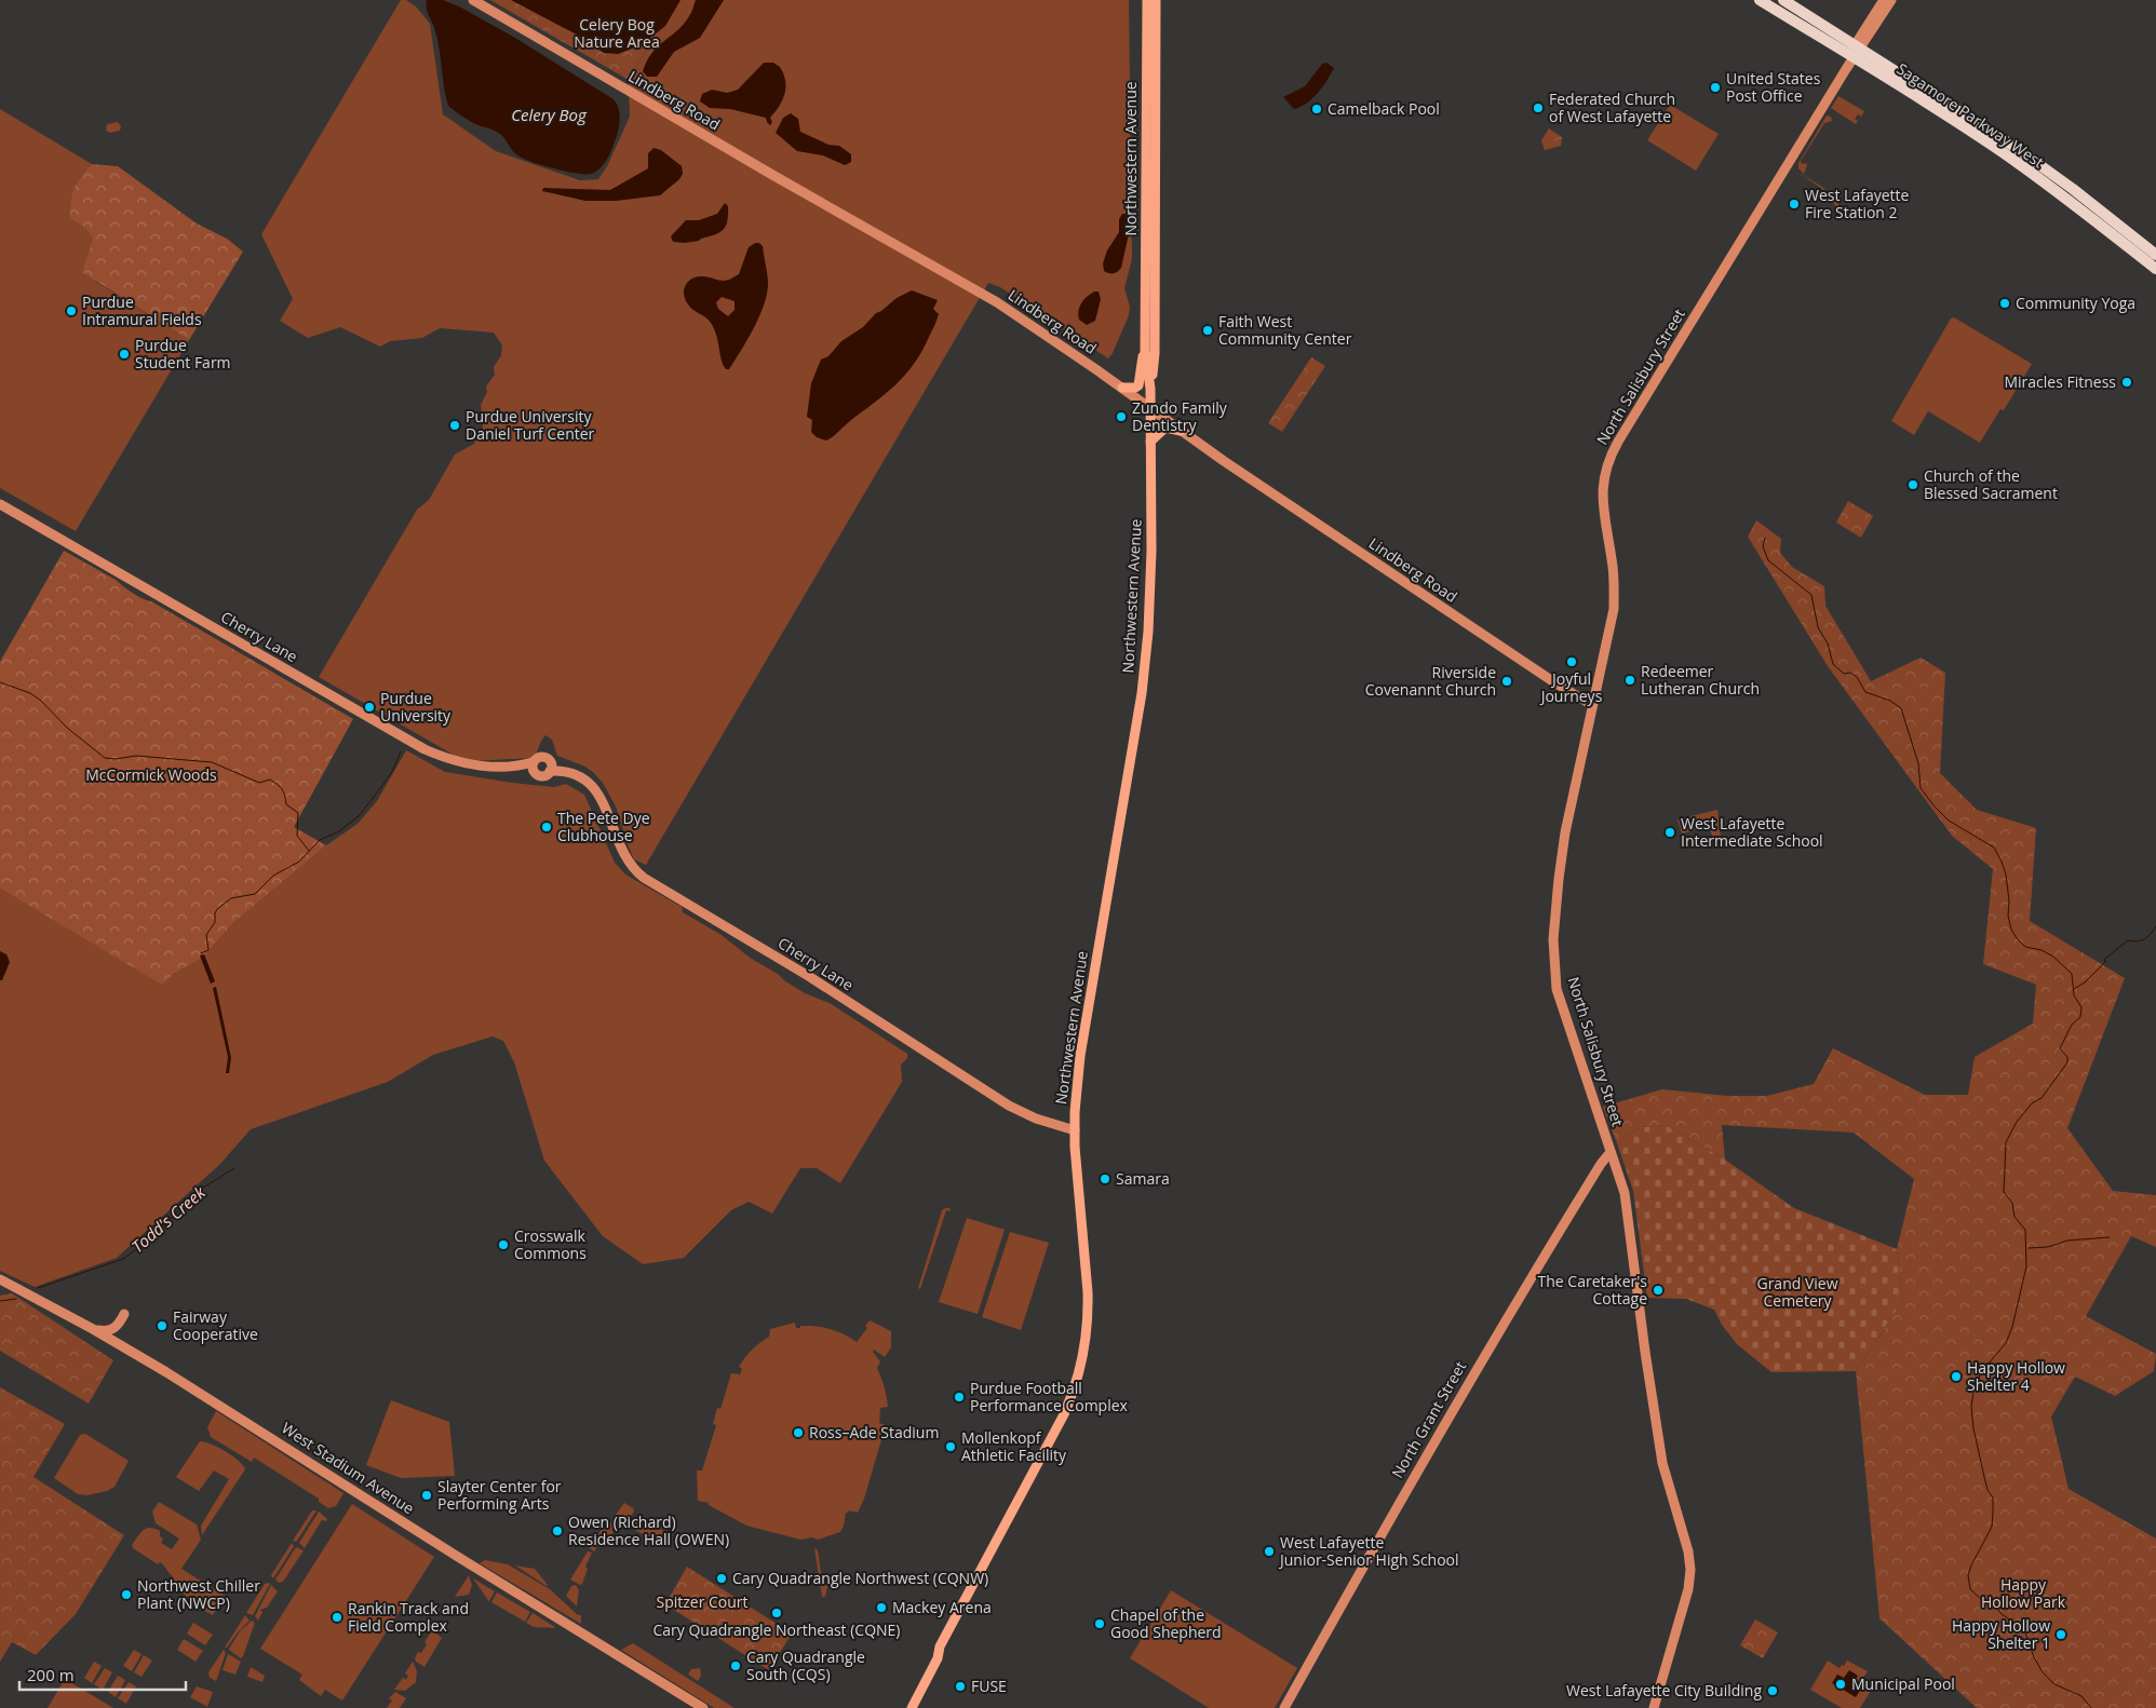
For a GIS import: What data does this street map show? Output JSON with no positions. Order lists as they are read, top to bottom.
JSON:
{
  "streets": {
    "highway": ["Sagamore Parkway West"],
    "main road": ["Northwestern Avenue"],
    "street": [
      "Lindberg Road",
      "North Salisbury Street",
      "Cherry Lane",
      "North Grant Street",
      "West Stadium Avenue"
    ]
  },
  "crossings": [
    ["Lindberg Road", "Northwestern Avenue"],
    ["Lindberg Road", "North Salisbury Street"],
    ["Sagamore Parkway West", "North Salisbury Street"],
    ["Northwestern Avenue", "Cherry Lane"],
    ["North Salisbury Street", "North Grant Street"]
  ],
  "water": ["Celery Bog", "Todd's Creek"],
  "parks": [
    "Celery Bog Nature Area",
    "McCormick Woods",
    "Grand View Cemetery",
    "Happy Hollow Park",
    "Spitzer Court"
  ],
  "places": [
    "United States Post Office",
    "Federated Church of West Lafayette",
    "Camelback Pool",
    "West Lafayette Fire Station 2",
    "Community Yoga",
    "Purdue Intramural Fields",
    "Faith West Community Center",
    "Purdue Student Farm",
    "Miracles Fitness",
    "Zundo Family Dentistry",
    "Purdue University Daniel Turf Center",
    "Church of the Blessed Sacrament",
    "Joyful Journeys",
    "Redeemer Lutheran Church",
    "Riverside Covenannt Church",
    "Purdue University",
    "The Pete Dye Clubhouse",
    "West Lafayette Intermediate School",
    "Samara",
    "Crosswalk Commons",
    "The Caretaker's Cottage",
    "Fairway Cooperative",
    "Happy Hollow Shelter 4",
    "Purdue Football Performance Complex",
    "Ross–Ade Stadium",
    "Mollenkopf Athletic Facility",
    "Slayter Center for Performing Arts",
    "Owen (Richard) Residence Hall (OWEN)",
    "West Lafayette Junior-Senior High School",
    "Cary Quadrangle Northwest (CQNW)",
    "Northwest Chiller Plant (NWCP)",
    "Mackey Arena",
    "Cary Quadrangle Northeast (CQNE)",
    "Rankin Track and Field Complex",
    "Chapel of the Good Shepherd",
    "Happy Hollow Shelter 1",
    "Cary Quadrangle South (CQS)",
    "Municipal Pool",
    "FUSE",
    "West Lafayette City Building"
  ],
  "scale_bar": "200 m"
}
